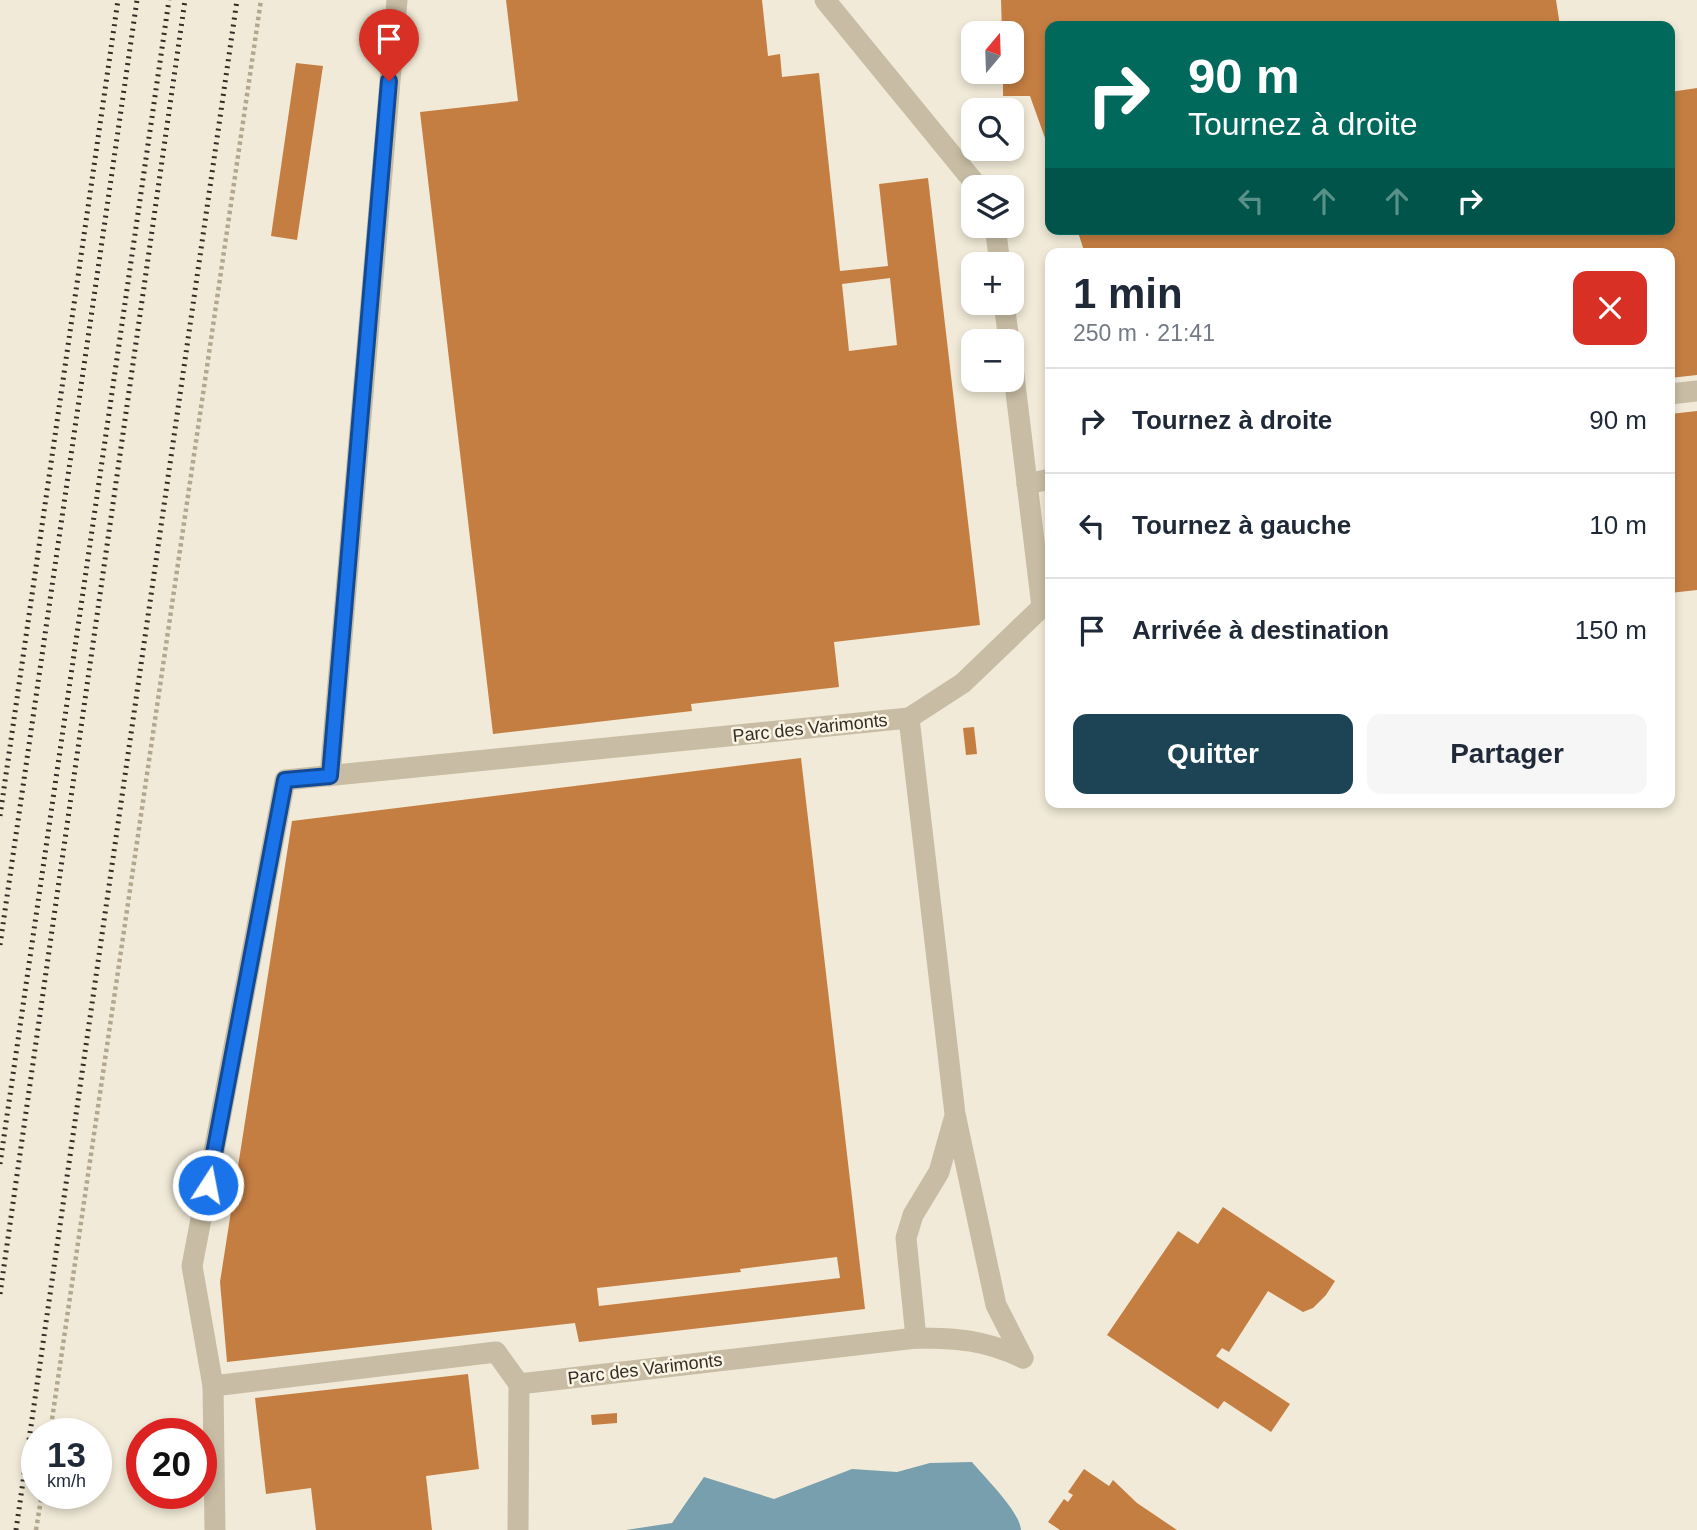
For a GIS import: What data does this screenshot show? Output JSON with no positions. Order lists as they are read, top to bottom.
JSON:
{
  "streets": {
    "street": ["Parc des Varimonts"]
  },
  "north": "top",
  "page": {
    "map_buttons": ["+", "−"],
    "turn": ["90 m", "Tournez à droite"],
    "heading": ["1 min", "250 m · 21:41"],
    "list": [
      {
        "name": "Tournez à droite",
        "value": "90 m"
      },
      {
        "name": "Tournez à gauche",
        "value": "10 m"
      },
      {
        "name": "Arrivée à destination",
        "value": "150 m"
      }
    ],
    "buttons": ["Quitter", "Partager"],
    "speed": "13 km/h",
    "limit": "20"
  }
}
